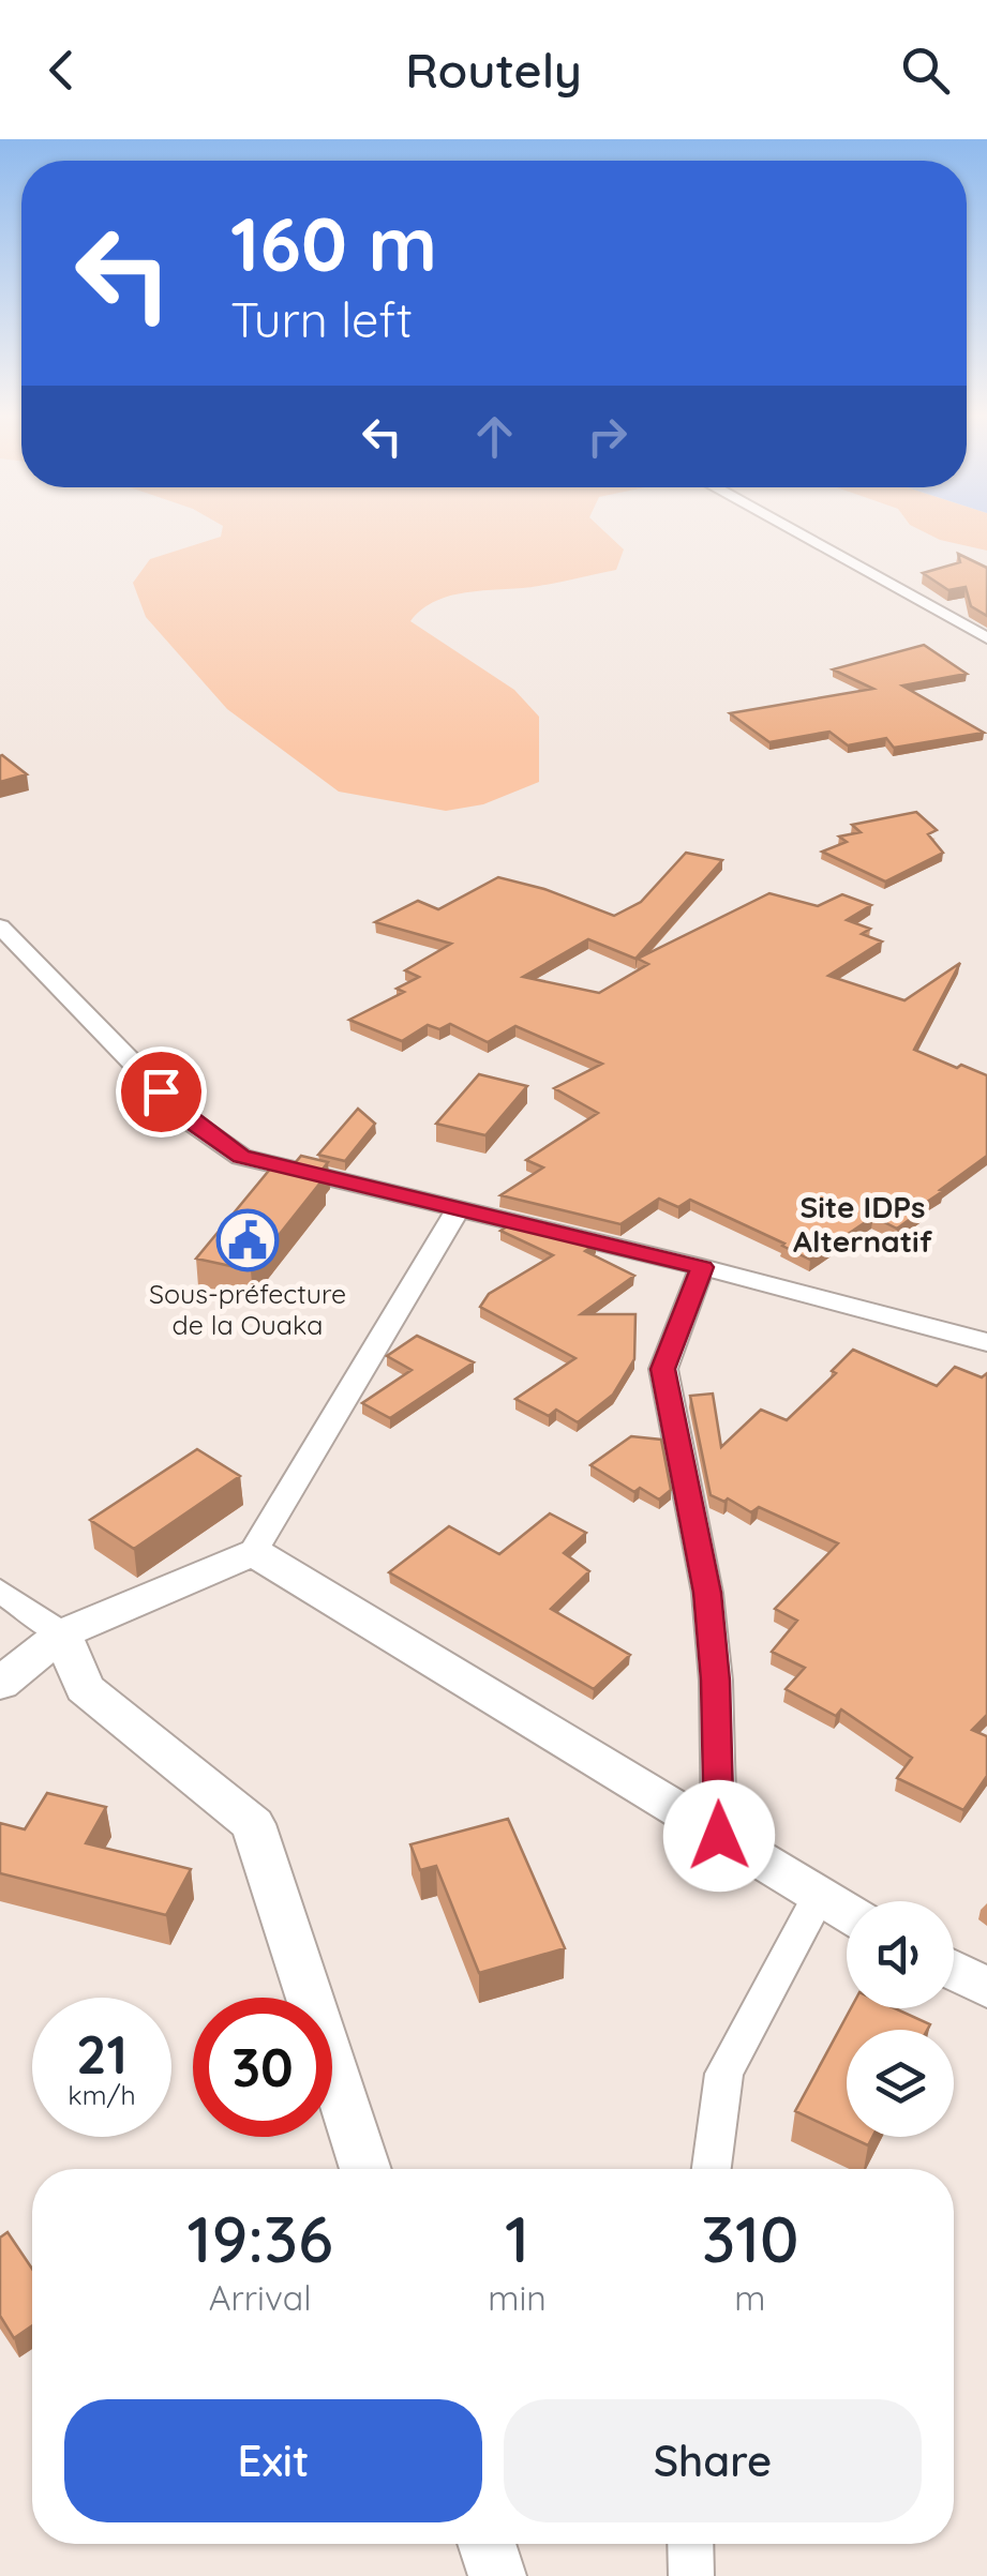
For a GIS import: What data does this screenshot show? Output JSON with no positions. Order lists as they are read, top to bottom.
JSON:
{
  "districts": ["Site IDPs Alternatif"],
  "places": {
    "public building": ["Sous-préfecture de la Ouaka"]
  },
  "page": {
    "header": "Routely",
    "turn": ["160 m", "Turn left"],
    "speed": "21 km/h",
    "limit": "30",
    "eta": [
      "19:36",
      "Arrival",
      "1",
      "min",
      "310",
      "m"
    ],
    "buttons": ["Exit", "Share"]
  }
}
